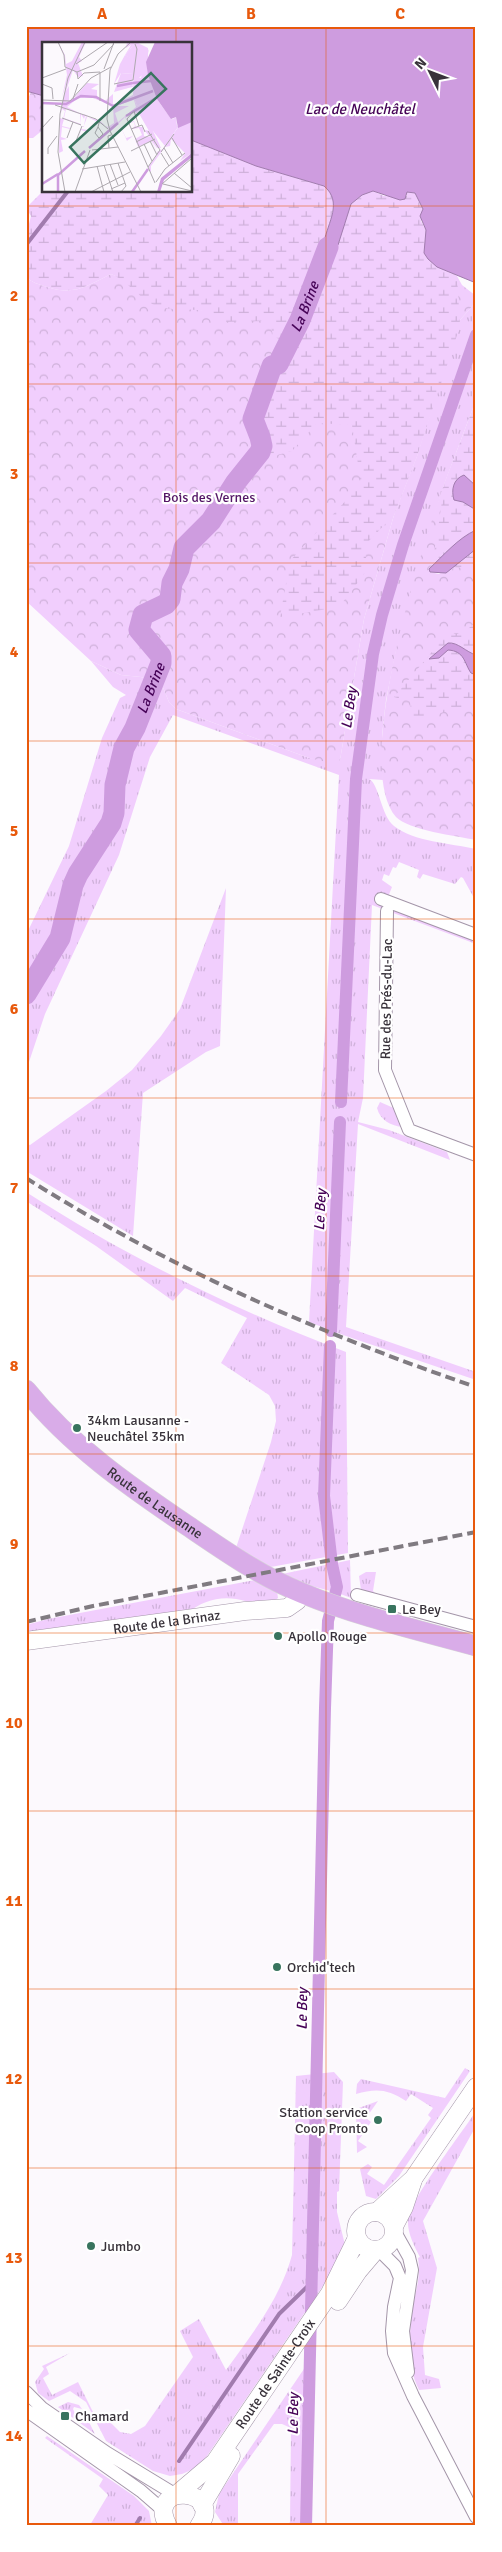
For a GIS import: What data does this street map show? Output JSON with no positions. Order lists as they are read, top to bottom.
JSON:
{
  "streets": {
    "main road": ["Route de Lausanne", "Route de la Brinaz", "Route de Sainte-Croix"],
    "street": ["Rue des Prés-du-Lac"]
  },
  "crossings": [
    ["Route de Lausanne", "Route de la Brinaz"]
  ],
  "water": ["Lac de Neuchâtel", "La Brine", "Le Bey"],
  "parks": ["Bois des Vernes"],
  "places": {
    "other": [
      "34km Lausanne - Neuchâtel 35km",
      "Apollo Rouge",
      "Orchid'tech",
      "Station service Coop Pronto",
      "Jumbo"
    ],
    "transit": ["Le Bey", "Chamard"]
  },
  "north": "top left",
  "grid": {
    "columns": ["A", "B", "C"],
    "rows": [
      "1",
      "2",
      "3",
      "4",
      "5",
      "6",
      "7",
      "8",
      "9",
      "10",
      "11",
      "12",
      "13",
      "14"
    ]
  }
}
